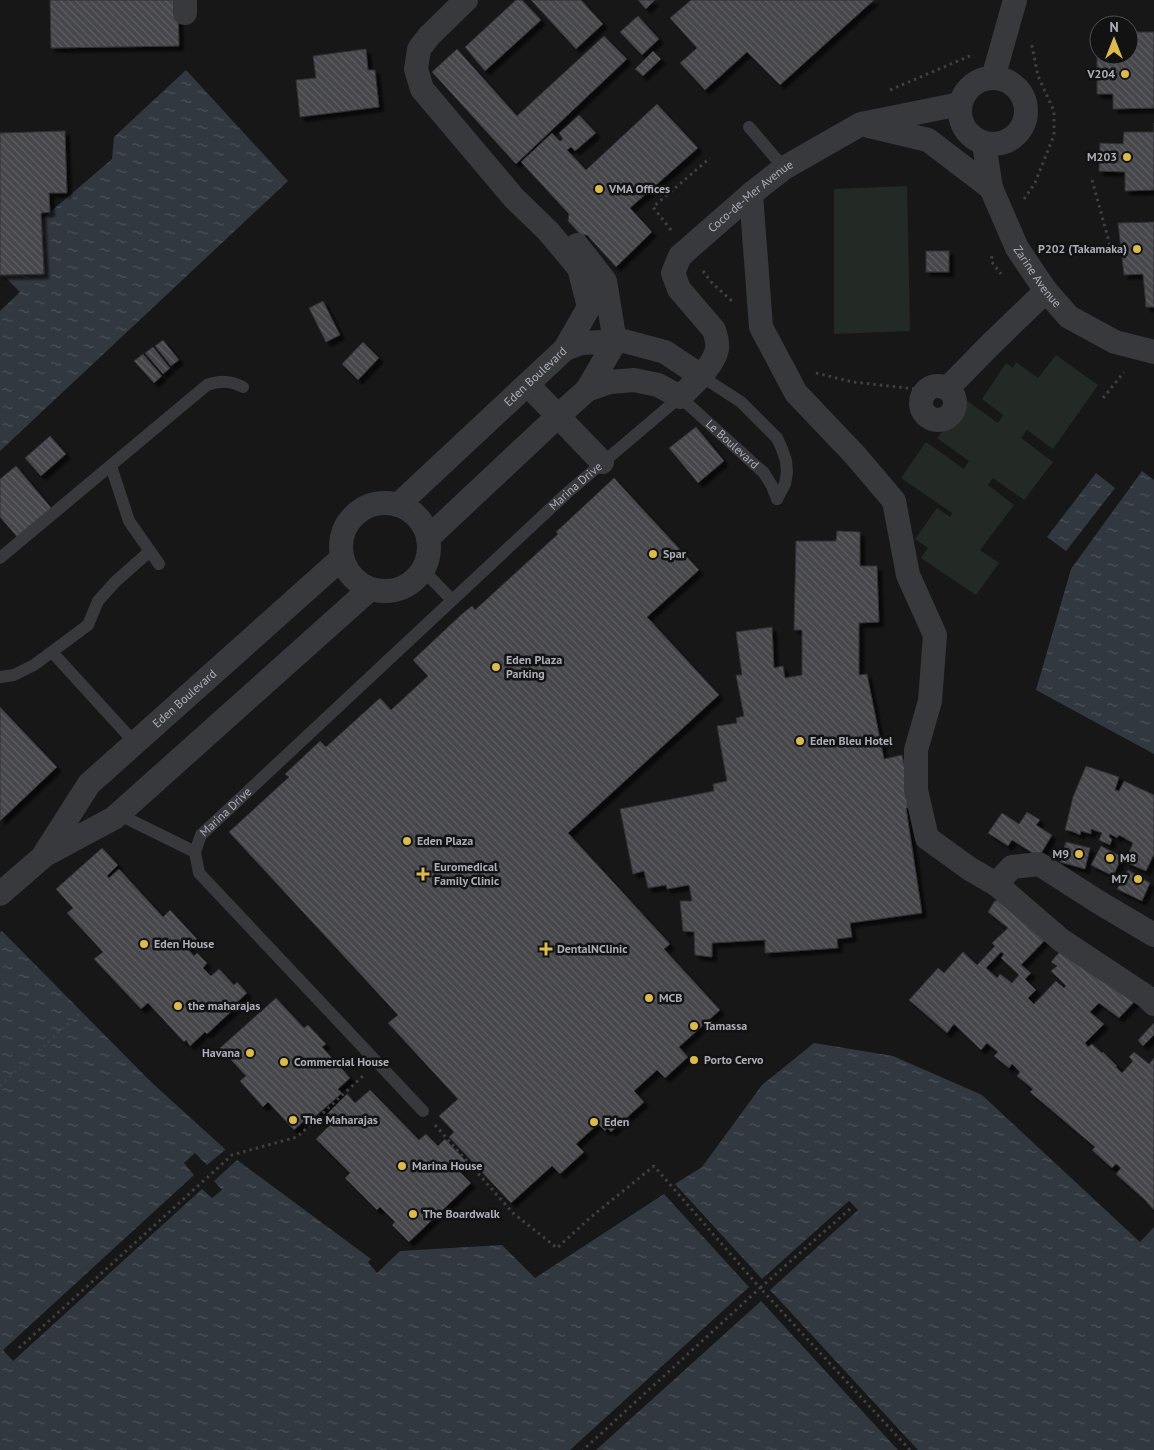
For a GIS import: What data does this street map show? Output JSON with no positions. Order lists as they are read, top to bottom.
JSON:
{
  "streets": {
    "street": [
      "Coco-de-Mer Avenue",
      "Zarine Avenue",
      "Eden Boulevard",
      "Marina Drive"
    ],
    "lane": ["Le Boulevard"]
  },
  "crossings": [
    ["Coco-de-Mer Avenue", "Zarine Avenue"],
    ["Coco-de-Mer Avenue", "Eden Boulevard"],
    ["Coco-de-Mer Avenue", "Le Boulevard"],
    ["Coco-de-Mer Avenue", "Marina Drive"],
    ["Eden Boulevard", "Le Boulevard"],
    ["Eden Boulevard", "Marina Drive"],
    ["Le Boulevard", "Marina Drive"]
  ],
  "places": {
    "other": [
      "V204",
      "M203",
      "VMA Offices",
      "P202 (Takamaka)",
      "Spar",
      "Eden Plaza Parking",
      "Eden Bleu Hotel",
      "Eden Plaza",
      "M9",
      "M8",
      "M7",
      "Eden House",
      "MCB",
      "the maharajas",
      "Tamassa",
      "Havana",
      "Porto Cervo",
      "Commercial House",
      "The Maharajas",
      "Eden",
      "Marina House",
      "The Boardwalk"
    ],
    "health": ["Euromedical Family Clinic", "DentalNClinic"]
  },
  "north": "top"
}
